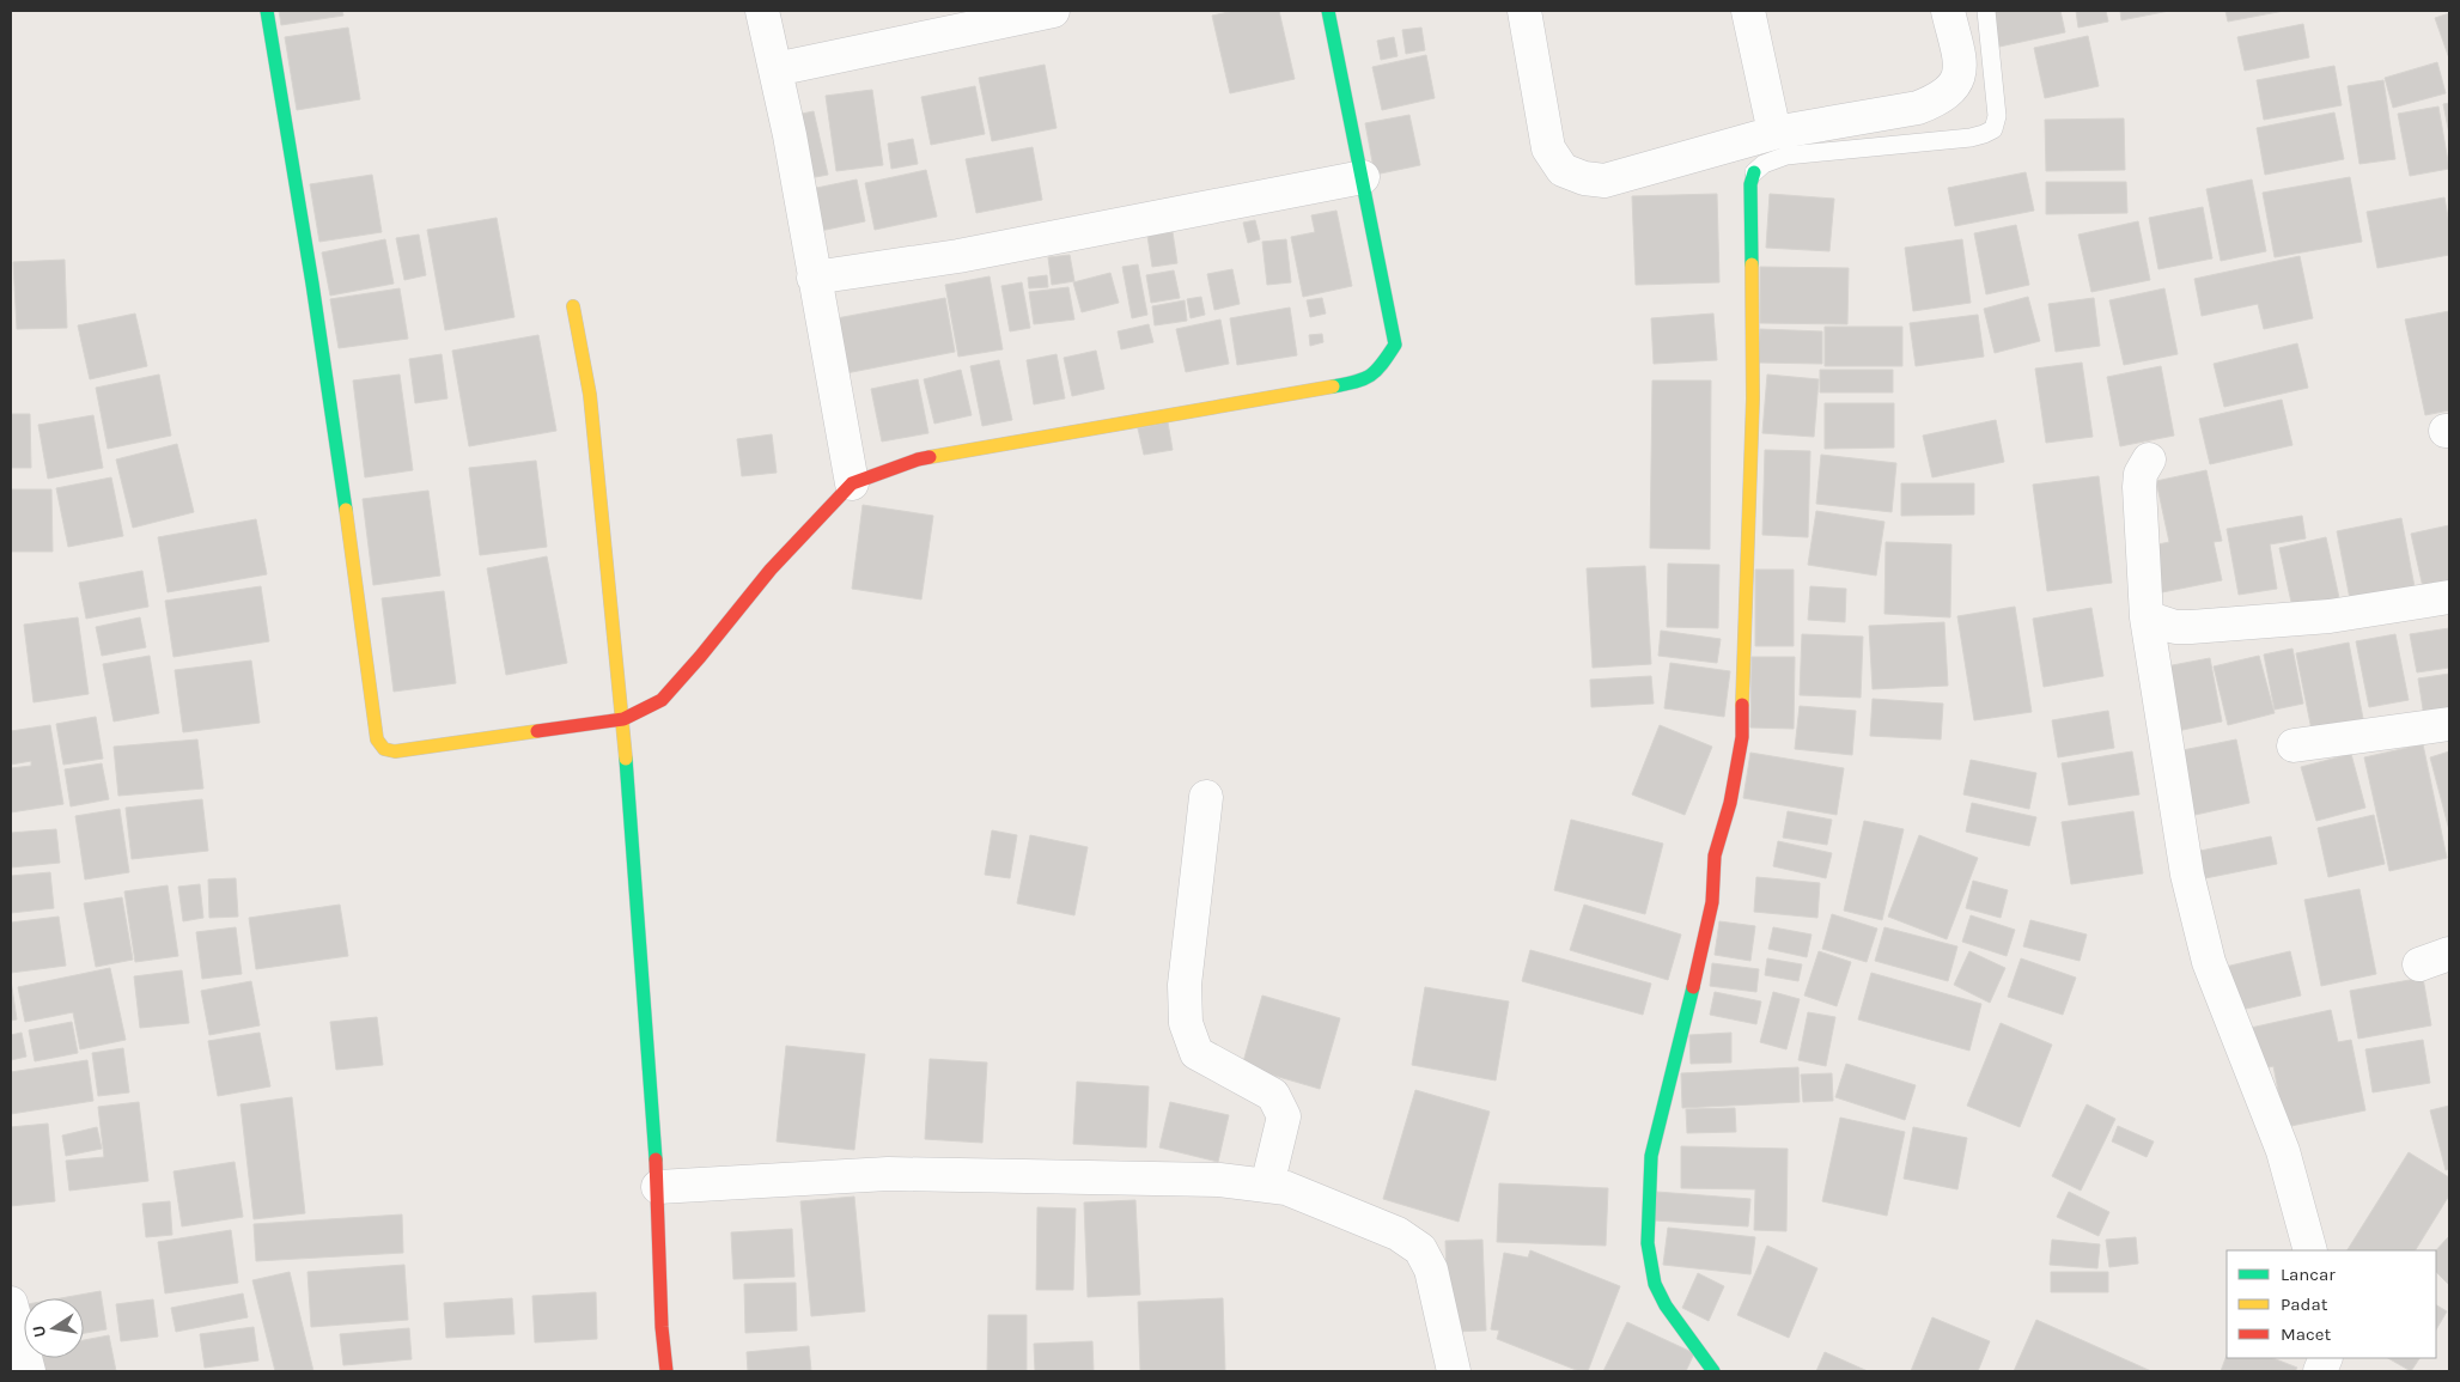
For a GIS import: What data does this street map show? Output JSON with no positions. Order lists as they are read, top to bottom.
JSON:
{
  "legend": ["Lancar", "Padat", "Macet"],
  "north": "left"
}
